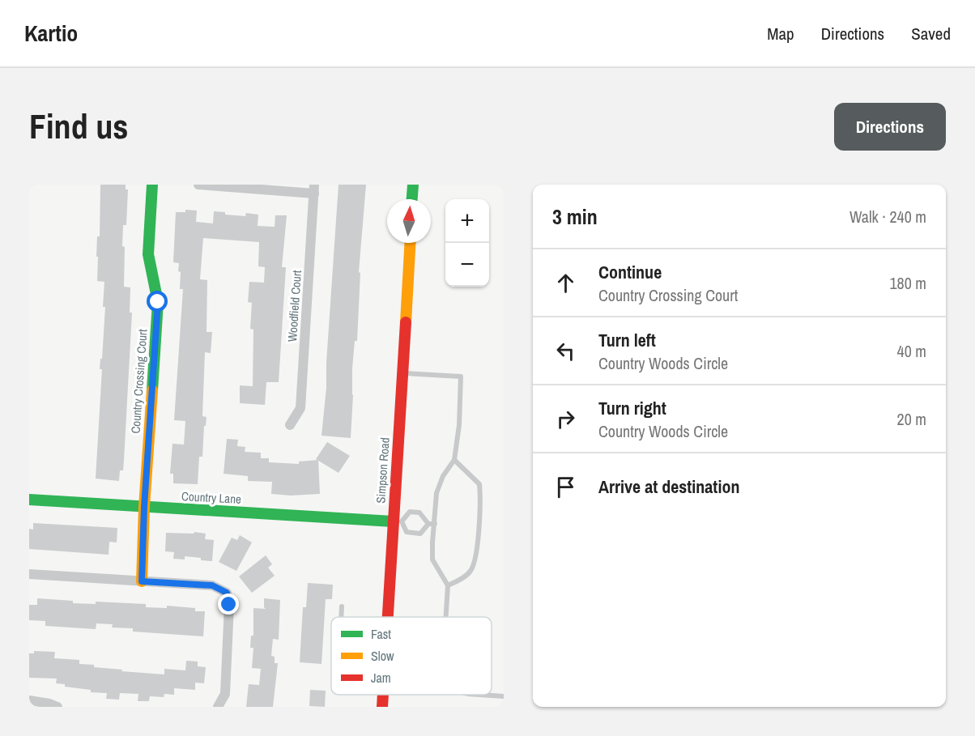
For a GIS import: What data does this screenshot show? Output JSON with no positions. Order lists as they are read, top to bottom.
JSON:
{
  "streets": {
    "street": [
      "Woodfield Court",
      "Country Crossing Court",
      "Simpson Road",
      "Country Lane"
    ]
  },
  "crossings": [
    ["Country Crossing Court", "Country Lane"],
    ["Simpson Road", "Country Lane"]
  ],
  "legend": ["Fast", "Slow", "Jam"],
  "north": "top",
  "page": {
    "header": "Kartio",
    "nav": ["Map", "Directions", "Saved"],
    "buttons": "Directions",
    "title": "Find us",
    "heading": ["3 min", "Walk · 240 m"],
    "map_buttons": ["+", "−"],
    "list": [
      ["Continue", "Country Crossing Court", "180 m"],
      ["Turn left", "Country Woods Circle", "40 m"],
      ["Turn right", "Country Woods Circle", "20 m"],
      "Arrive at destination"
    ]
  }
}
